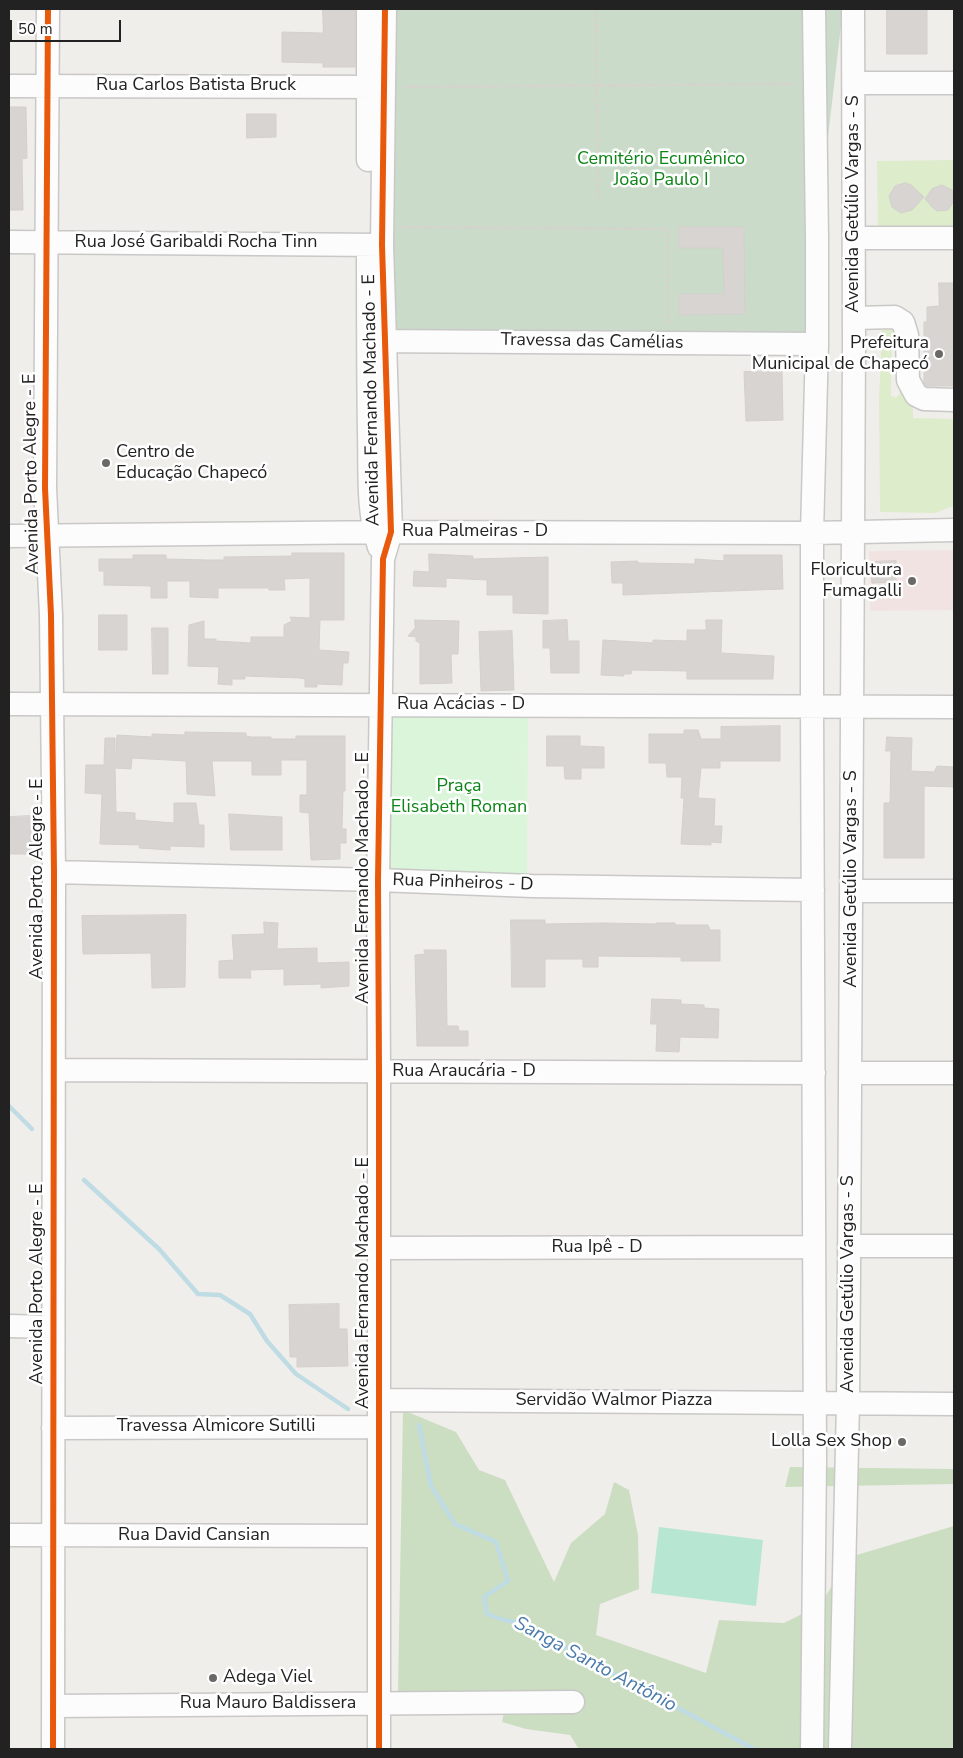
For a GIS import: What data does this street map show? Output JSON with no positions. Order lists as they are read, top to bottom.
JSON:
{
  "streets": {
    "street": [
      "Rua Carlos Batista Bruck",
      "Avenida Getúlio Vargas - S",
      "Rua José Garibaldi Rocha Tinn",
      "Travessa das Camélias",
      "Avenida Fernando Machado - E",
      "Avenida Porto Alegre - E",
      "Rua Palmeiras - D",
      "Rua Acácias - D",
      "Rua Pinheiros - D",
      "Rua Araucária - D",
      "Rua Ipê - D",
      "Servidão Walmor Piazza",
      "Travessa Almicore Sutilli",
      "Rua David Cansian",
      "Rua Mauro Baldissera"
    ]
  },
  "crossings": [
    ["Rua Carlos Batista Bruck", "Avenida Fernando Machado - E"],
    ["Rua Carlos Batista Bruck", "Avenida Porto Alegre - E"],
    ["Avenida Getúlio Vargas - S", "Travessa das Camélias"],
    ["Avenida Getúlio Vargas - S", "Rua Palmeiras - D"],
    ["Avenida Getúlio Vargas - S", "Rua Acácias - D"],
    ["Avenida Getúlio Vargas - S", "Rua Pinheiros - D"],
    ["Avenida Getúlio Vargas - S", "Rua Araucária - D"],
    ["Avenida Getúlio Vargas - S", "Rua Ipê - D"],
    ["Avenida Getúlio Vargas - S", "Servidão Walmor Piazza"],
    ["Rua José Garibaldi Rocha Tinn", "Avenida Fernando Machado - E"],
    ["Rua José Garibaldi Rocha Tinn", "Avenida Porto Alegre - E"],
    ["Travessa das Camélias", "Avenida Fernando Machado - E"],
    ["Avenida Fernando Machado - E", "Rua Palmeiras - D"],
    ["Avenida Fernando Machado - E", "Rua Acácias - D"],
    ["Avenida Fernando Machado - E", "Rua Pinheiros - D"],
    ["Avenida Fernando Machado - E", "Rua Araucária - D"],
    ["Avenida Fernando Machado - E", "Rua Ipê - D"],
    ["Avenida Fernando Machado - E", "Servidão Walmor Piazza"],
    ["Avenida Fernando Machado - E", "Travessa Almicore Sutilli"],
    ["Avenida Fernando Machado - E", "Rua David Cansian"],
    ["Avenida Fernando Machado - E", "Rua Mauro Baldissera"],
    ["Avenida Porto Alegre - E", "Rua Palmeiras - D"],
    ["Avenida Porto Alegre - E", "Rua Acácias - D"],
    ["Avenida Porto Alegre - E", "Rua Pinheiros - D"],
    ["Avenida Porto Alegre - E", "Rua Araucária - D"],
    ["Avenida Porto Alegre - E", "Travessa Almicore Sutilli"],
    ["Avenida Porto Alegre - E", "Rua David Cansian"],
    ["Avenida Porto Alegre - E", "Rua Mauro Baldissera"]
  ],
  "water": ["Sanga Santo Antônio"],
  "parks": ["Cemitério Ecumênico João Paulo I", "Praça Elisabeth Roman"],
  "places": [
    "Prefeitura Municipal de Chapecó",
    "Centro de Educação Chapecó",
    "Floricultura Fumagalli",
    "Lolla Sex Shop",
    "Adega Viel"
  ],
  "scale_bar": "50 m"
}
